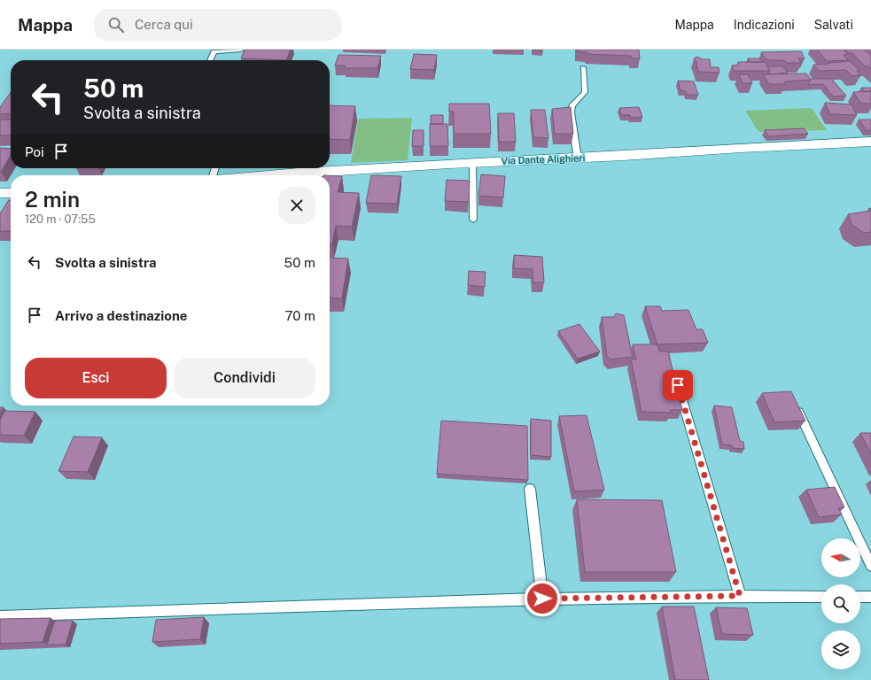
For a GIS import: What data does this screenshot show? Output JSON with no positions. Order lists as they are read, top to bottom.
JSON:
{
  "streets": {
    "street": ["Via Dante Alighieri"]
  },
  "north": "left",
  "page": {
    "header": "Mappa",
    "search": "Cerca qui",
    "nav": ["Mappa", "Indicazioni", "Salvati"],
    "turn": ["50 m", "Svolta a sinistra"],
    "then": "Poi",
    "heading": ["2 min", "120 m · 07:55"],
    "list": [
      {
        "name": "Svolta a sinistra",
        "value": "50 m"
      },
      {
        "name": "Arrivo a destinazione",
        "value": "70 m"
      }
    ],
    "buttons": ["Esci", "Condividi"]
  }
}
